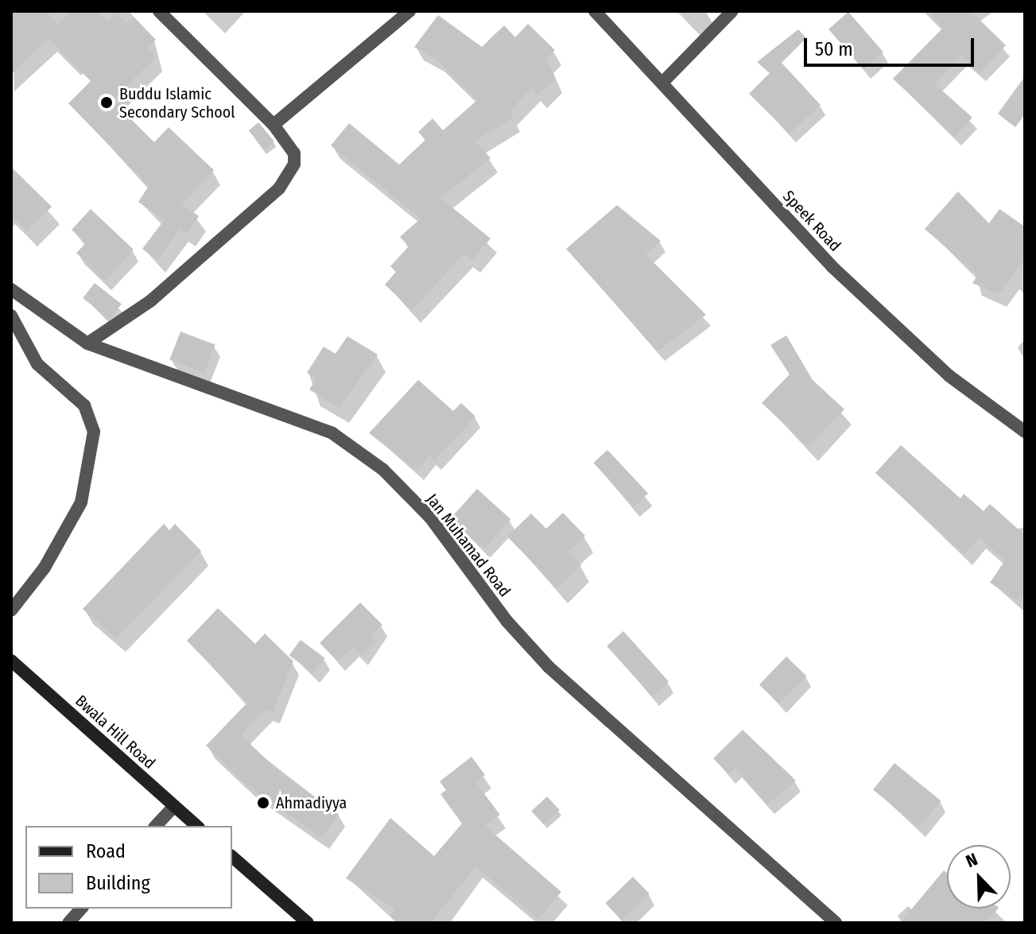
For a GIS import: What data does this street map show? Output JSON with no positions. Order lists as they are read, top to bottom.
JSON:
{
  "streets": {
    "street": ["Speek Road", "Jan Muhamad Road", "Bwala Hill Road"]
  },
  "places": ["Buddu Islamic Secondary School", "Ahmadiyya"],
  "legend": ["Road", "Building"],
  "scale_bar": "50 m",
  "north": "top left"
}
